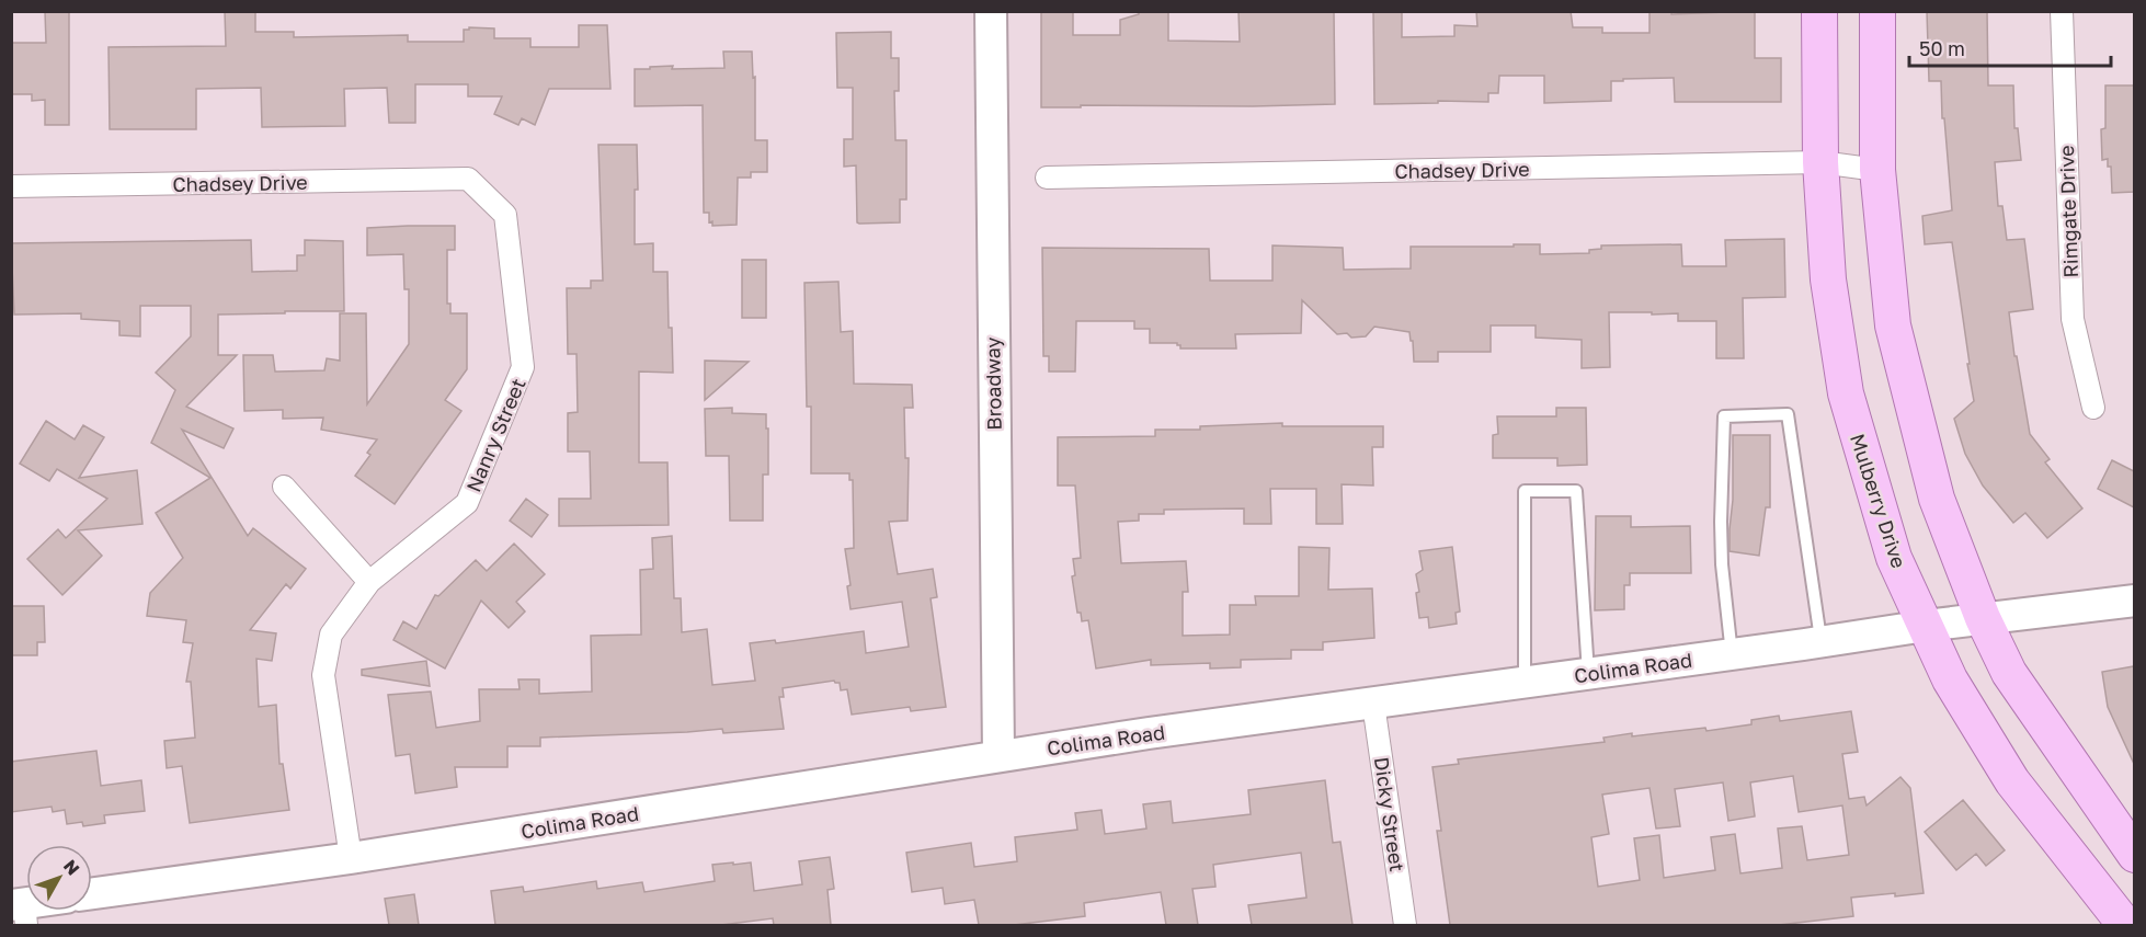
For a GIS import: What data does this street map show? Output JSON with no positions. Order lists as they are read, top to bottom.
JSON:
{
  "streets": {
    "main road": ["Broadway", "Mulberry Drive", "Colima Road"],
    "street": [
      "Chadsey Drive",
      "Rimgate Drive",
      "Nanry Street",
      "Dicky Street"
    ]
  },
  "crossings": [
    ["Chadsey Drive", "Nanry Street"],
    ["Chadsey Drive", "Mulberry Drive"],
    ["Broadway", "Colima Road"],
    ["Nanry Street", "Colima Road"],
    ["Mulberry Drive", "Colima Road"],
    ["Colima Road", "Dicky Street"]
  ],
  "scale_bar": "50 m",
  "north": "top right"
}
